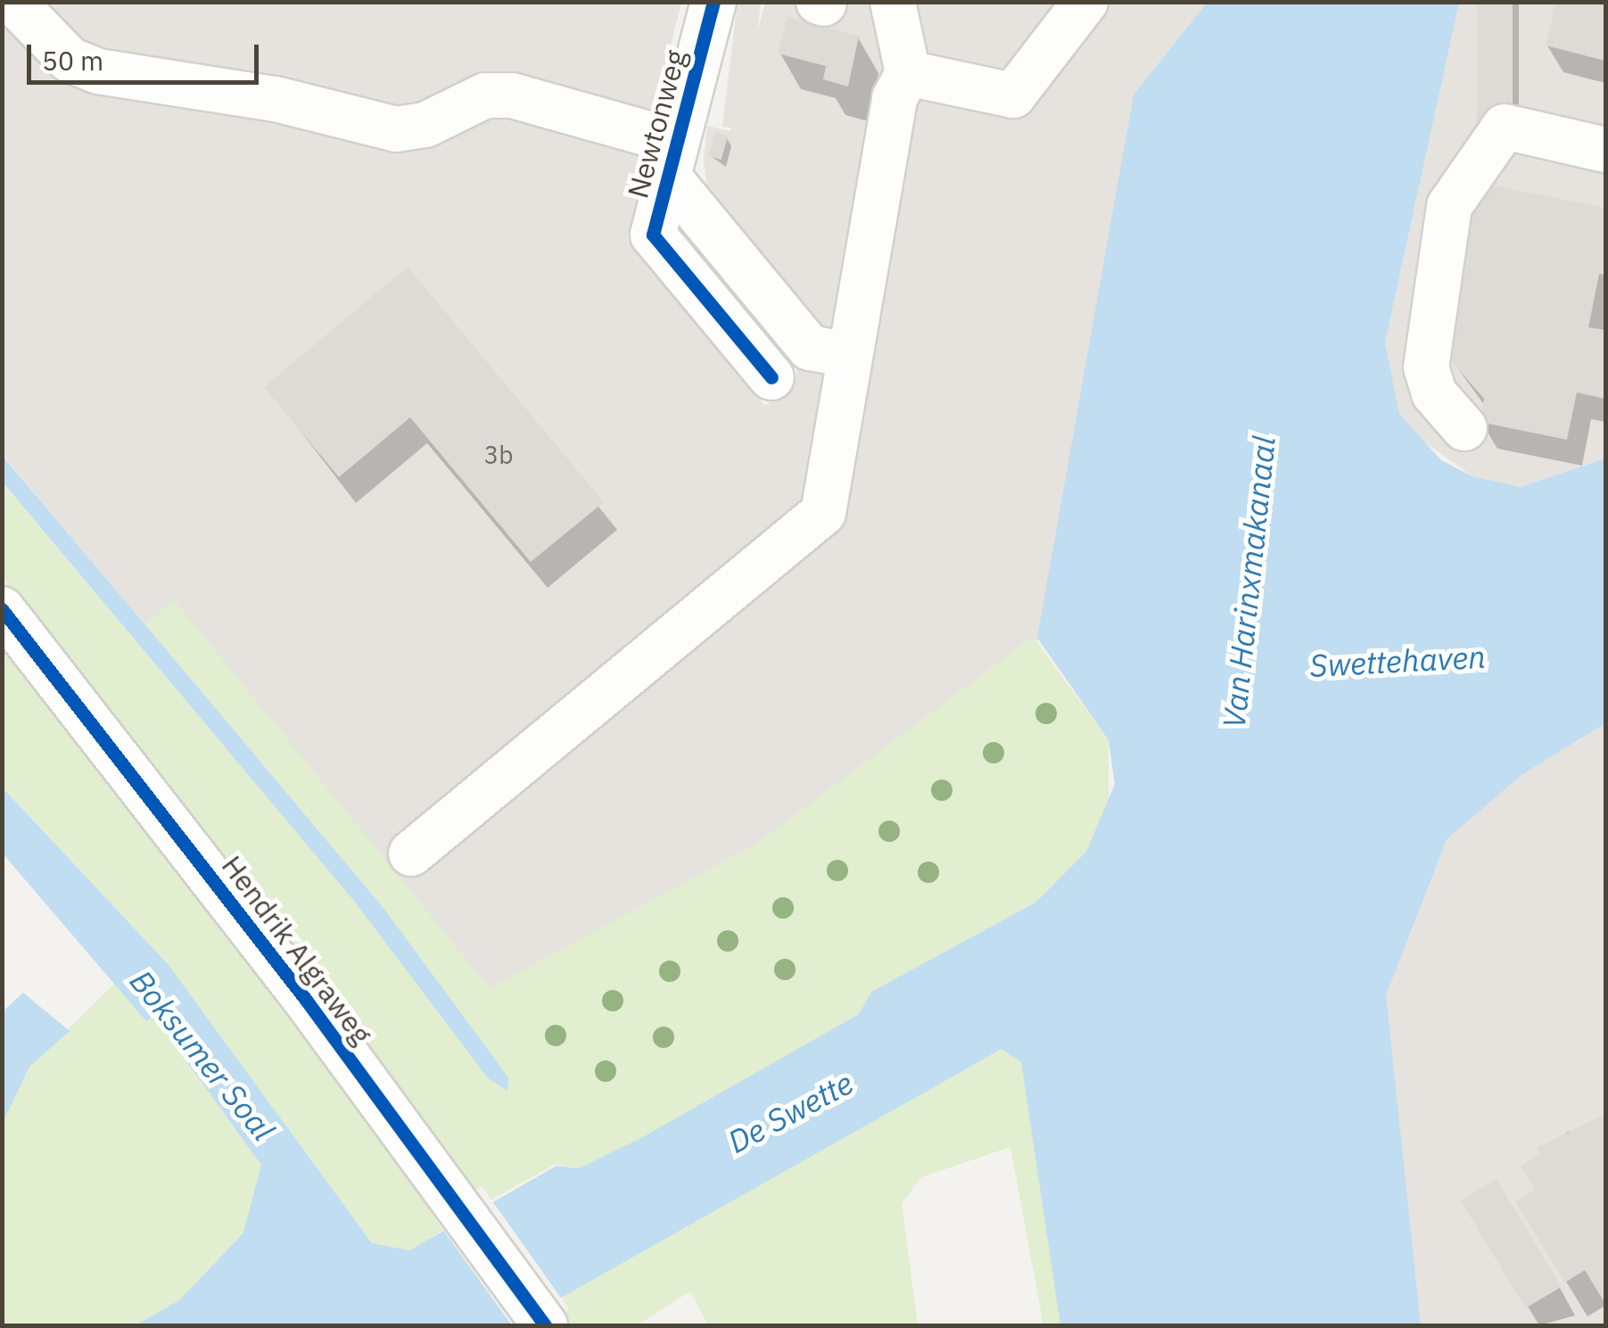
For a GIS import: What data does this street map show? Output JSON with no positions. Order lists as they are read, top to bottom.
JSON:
{
  "streets": {
    "street": ["Newtonweg", "Hendrik Algraweg"]
  },
  "water": [
    "Van Harinxmakanaal",
    "Swettehaven",
    "Boksumer Soal",
    "De Swette"
  ],
  "house_numbers": ["3b"],
  "scale_bar": "50 m"
}
